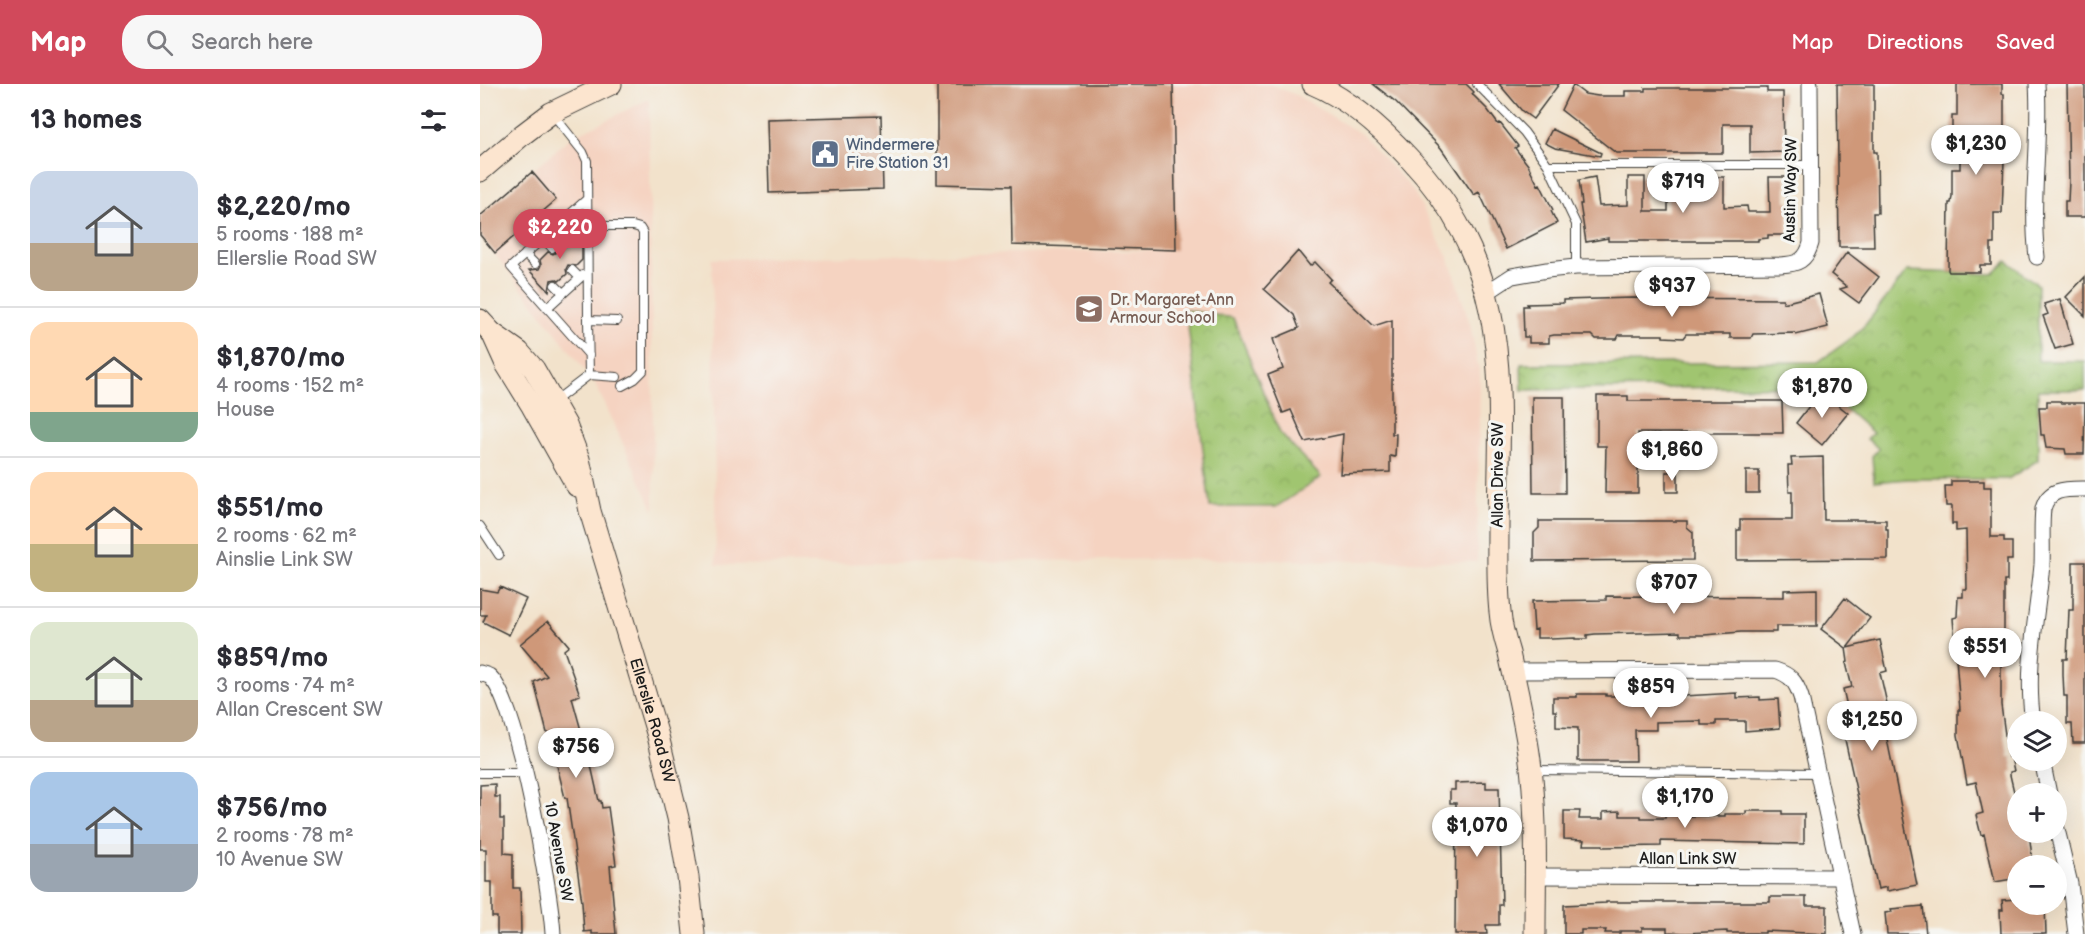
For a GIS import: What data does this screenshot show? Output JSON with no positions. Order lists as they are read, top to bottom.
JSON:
{
  "streets": {
    "street": [
      "Austin Way SW",
      "Allan Drive SW",
      "Ellerslie Road SW",
      "10 Avenue SW",
      "Allan Link SW"
    ]
  },
  "crossings": [
    ["Austin Way SW", "Allan Drive SW"],
    ["Allan Drive SW", "Allan Link SW"]
  ],
  "places": {
    "public building": ["Windermere Fire Station 31"],
    "school or university": ["Dr. Margaret-Ann Armour School"]
  },
  "page": {
    "header": "Map",
    "search": "Search here",
    "nav": ["Map", "Directions", "Saved"],
    "heading": "13 homes",
    "price": [
      "$1,230",
      "$719",
      "$2,220",
      "$937",
      "$1,870",
      "$1,860",
      "$707",
      "$551",
      "$859",
      "$1,250",
      "$756",
      "$1,170",
      "$1,070"
    ],
    "list": [
      {
        "name": "$2,220/mo",
        "note": "5 rooms · 188 m² · Ellerslie Road SW"
      },
      {
        "name": "$1,870/mo",
        "note": "4 rooms · 152 m² · House"
      },
      {
        "name": "$551/mo",
        "note": "2 rooms · 62 m² · Ainslie Link SW"
      },
      {
        "name": "$859/mo",
        "note": "3 rooms · 74 m² · Allan Crescent SW"
      },
      {
        "name": "$756/mo",
        "note": "2 rooms · 78 m² · 10 Avenue SW"
      }
    ],
    "map_buttons": ["+", "−"]
  }
}
